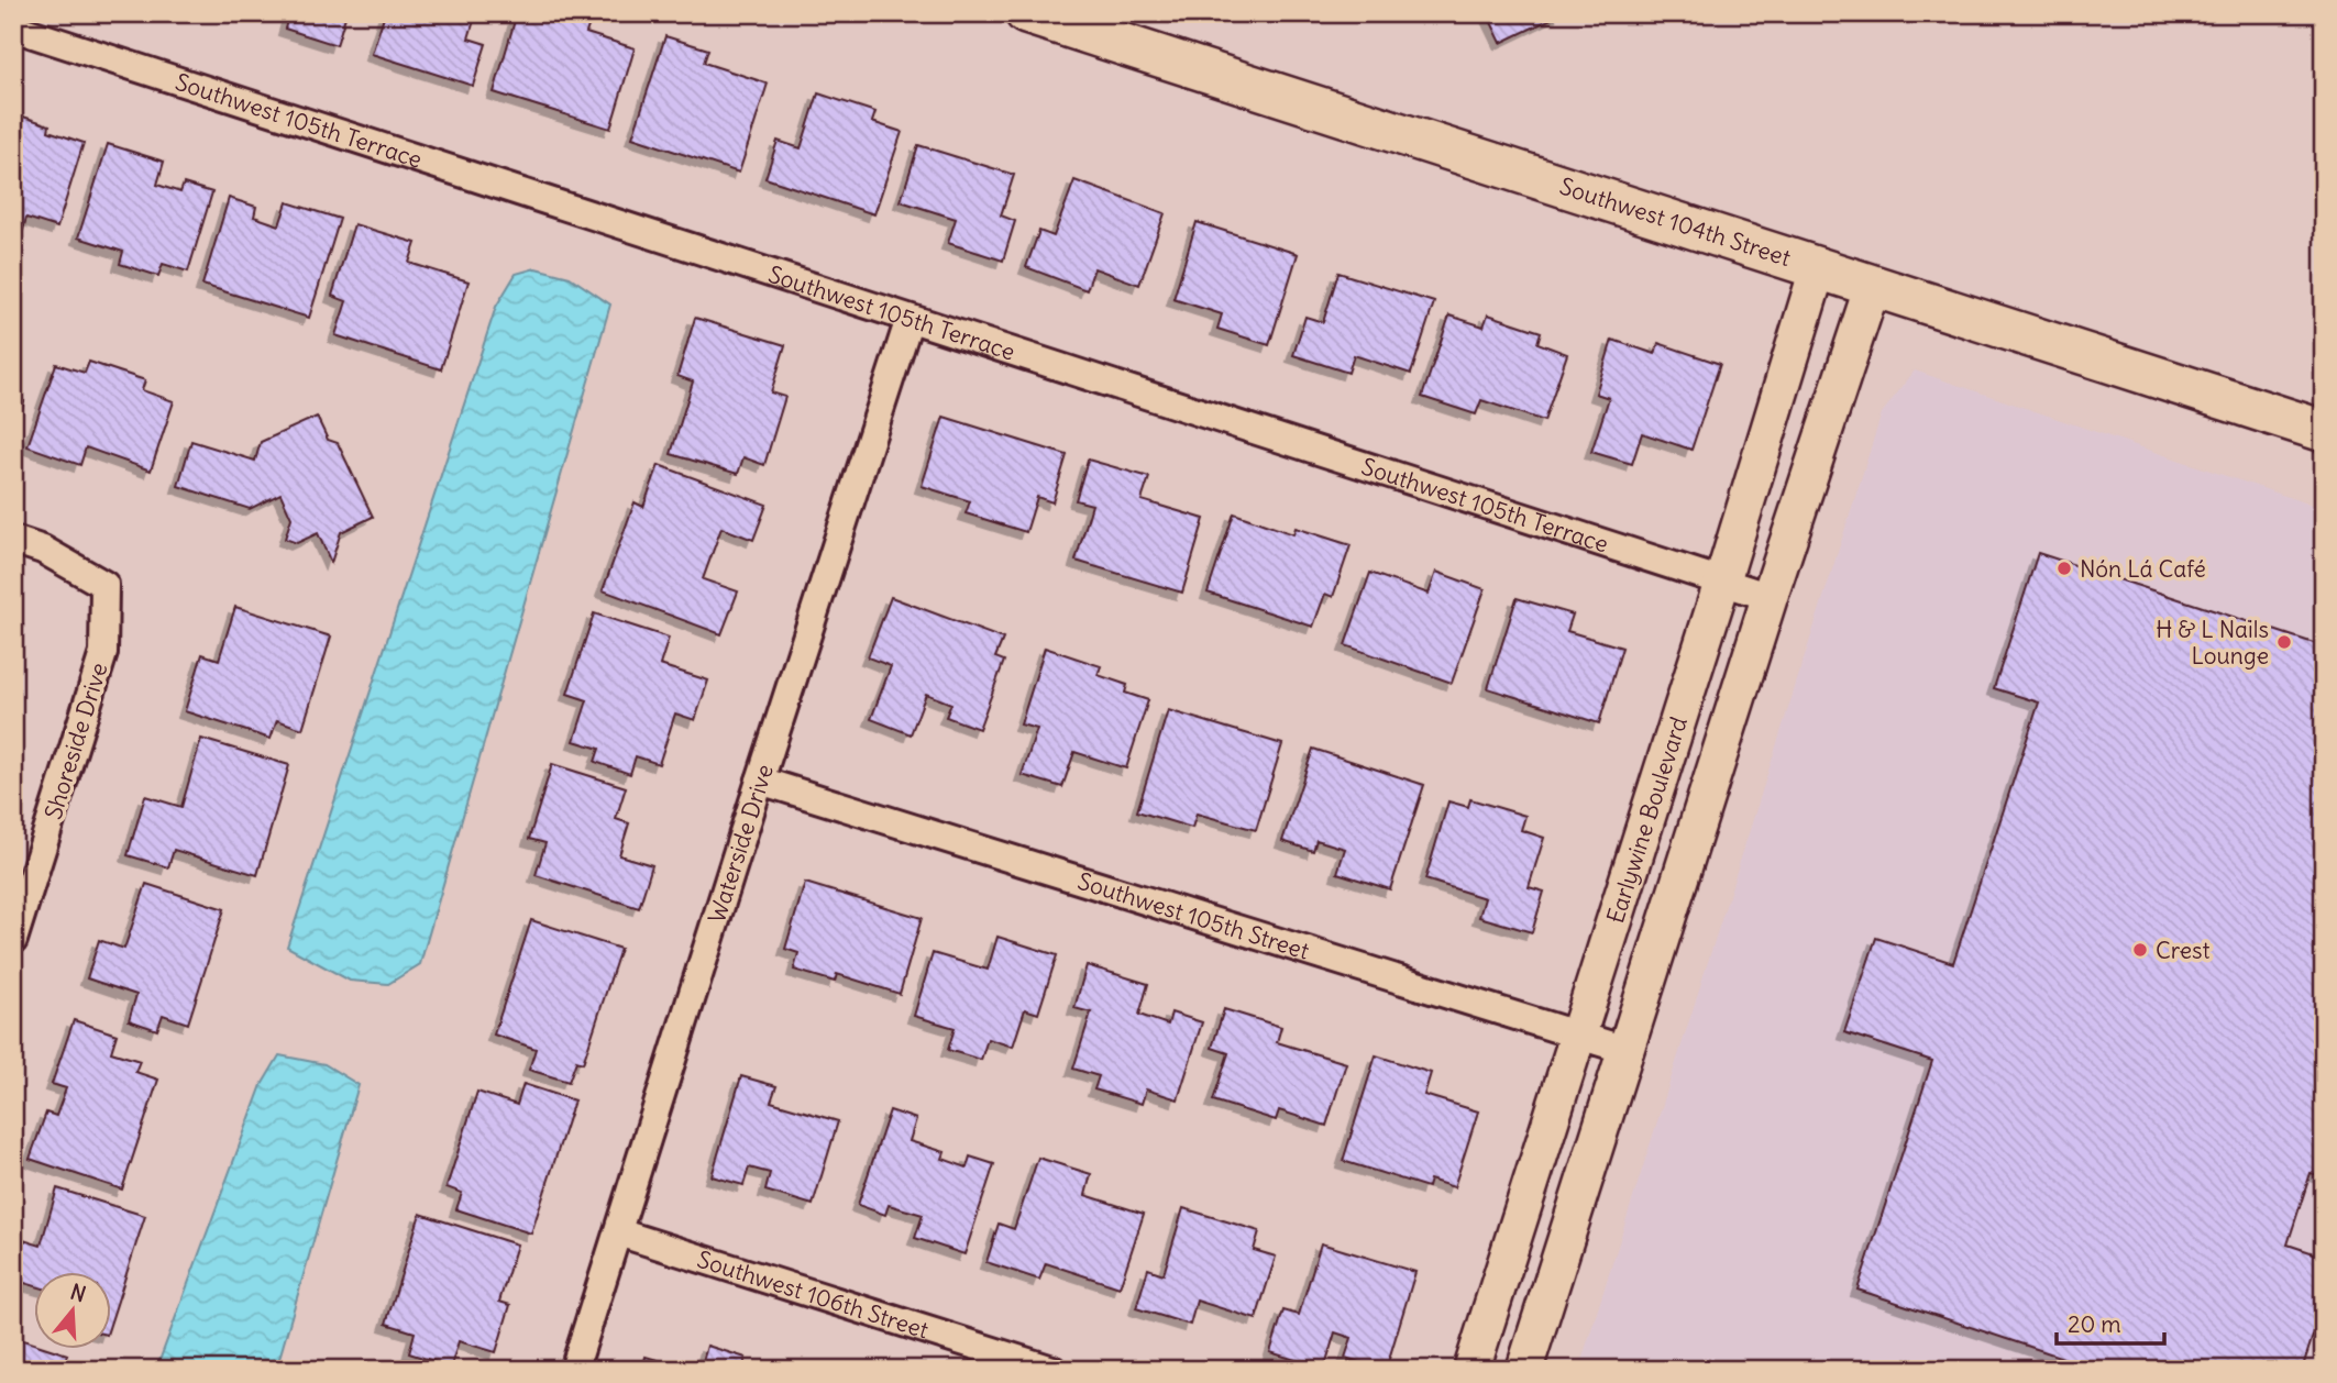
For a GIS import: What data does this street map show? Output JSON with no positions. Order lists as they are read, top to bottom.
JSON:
{
  "streets": {
    "main road": ["Southwest 104th Street"],
    "street": [
      "Southwest 105th Terrace",
      "Shoreside Drive",
      "Earlywine Boulevard",
      "Waterside Drive",
      "Southwest 105th Street",
      "Southwest 106th Street"
    ]
  },
  "crossings": [
    ["Southwest 105th Terrace", "Earlywine Boulevard"],
    ["Southwest 105th Terrace", "Waterside Drive"],
    ["Southwest 104th Street", "Earlywine Boulevard"],
    ["Earlywine Boulevard", "Southwest 105th Street"],
    ["Waterside Drive", "Southwest 105th Street"],
    ["Waterside Drive", "Southwest 106th Street"]
  ],
  "places": ["Nón Lá Café", "H & L Nails Lounge", "Crest"],
  "scale_bar": "20 m",
  "north": "top"
}
